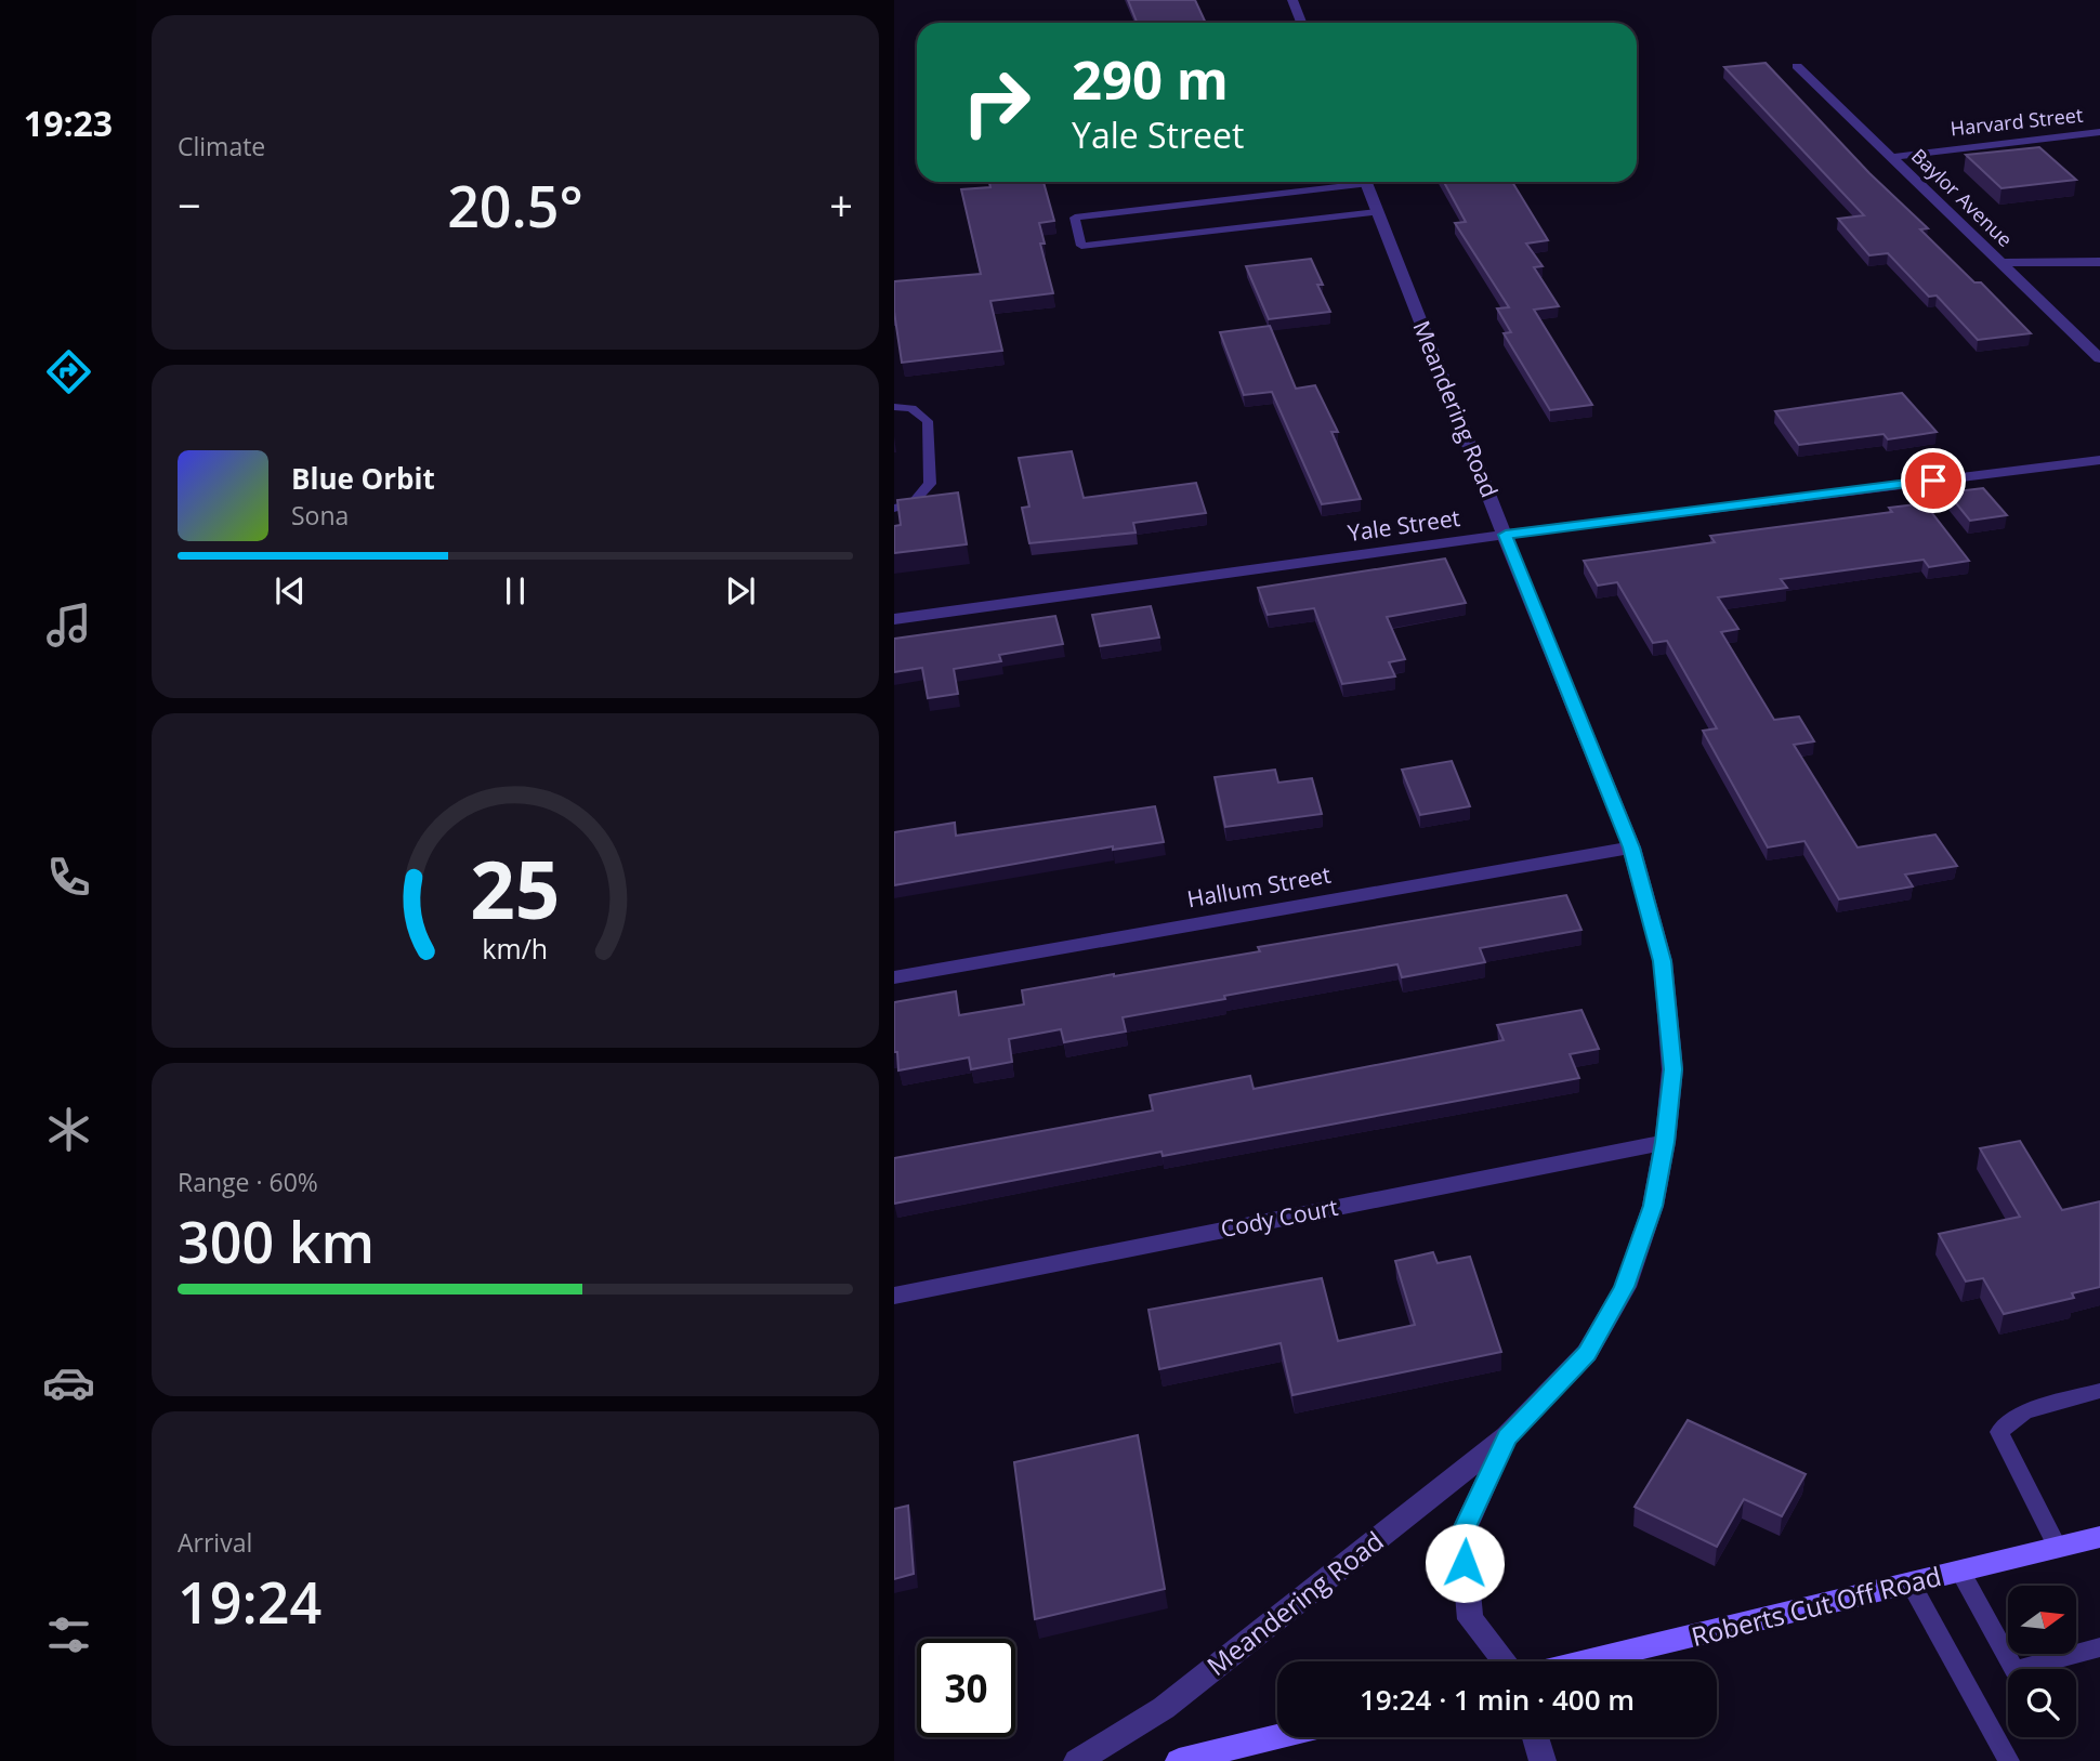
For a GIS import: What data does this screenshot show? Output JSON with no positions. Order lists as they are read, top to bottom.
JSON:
{
  "streets": {
    "street": [
      "Harvard Street",
      "Baylor Avenue",
      "Meandering Road",
      "Yale Street",
      "Hallum Street",
      "Cody Court",
      "Roberts Cut Off Road"
    ]
  },
  "crossings": [
    ["Harvard Street", "Baylor Avenue"],
    ["Meandering Road", "Yale Street"],
    ["Meandering Road", "Hallum Street"],
    ["Meandering Road", "Cody Court"]
  ],
  "north": "right",
  "page": {
    "tabs": "19:23",
    "tile": [
      "Climate",
      ["Range · 60%", "300 km"],
      ["Arrival", "19:24"]
    ],
    "turn": ["290 m", "Yale Street"],
    "heat": ["−", "20.5°", "+"],
    "song": ["Blue Orbit", "Sona"],
    "limit": "30",
    "trip": "19:24 · 1 min · 400 m",
    "gauge": ["25", "km/h"]
  }
}
